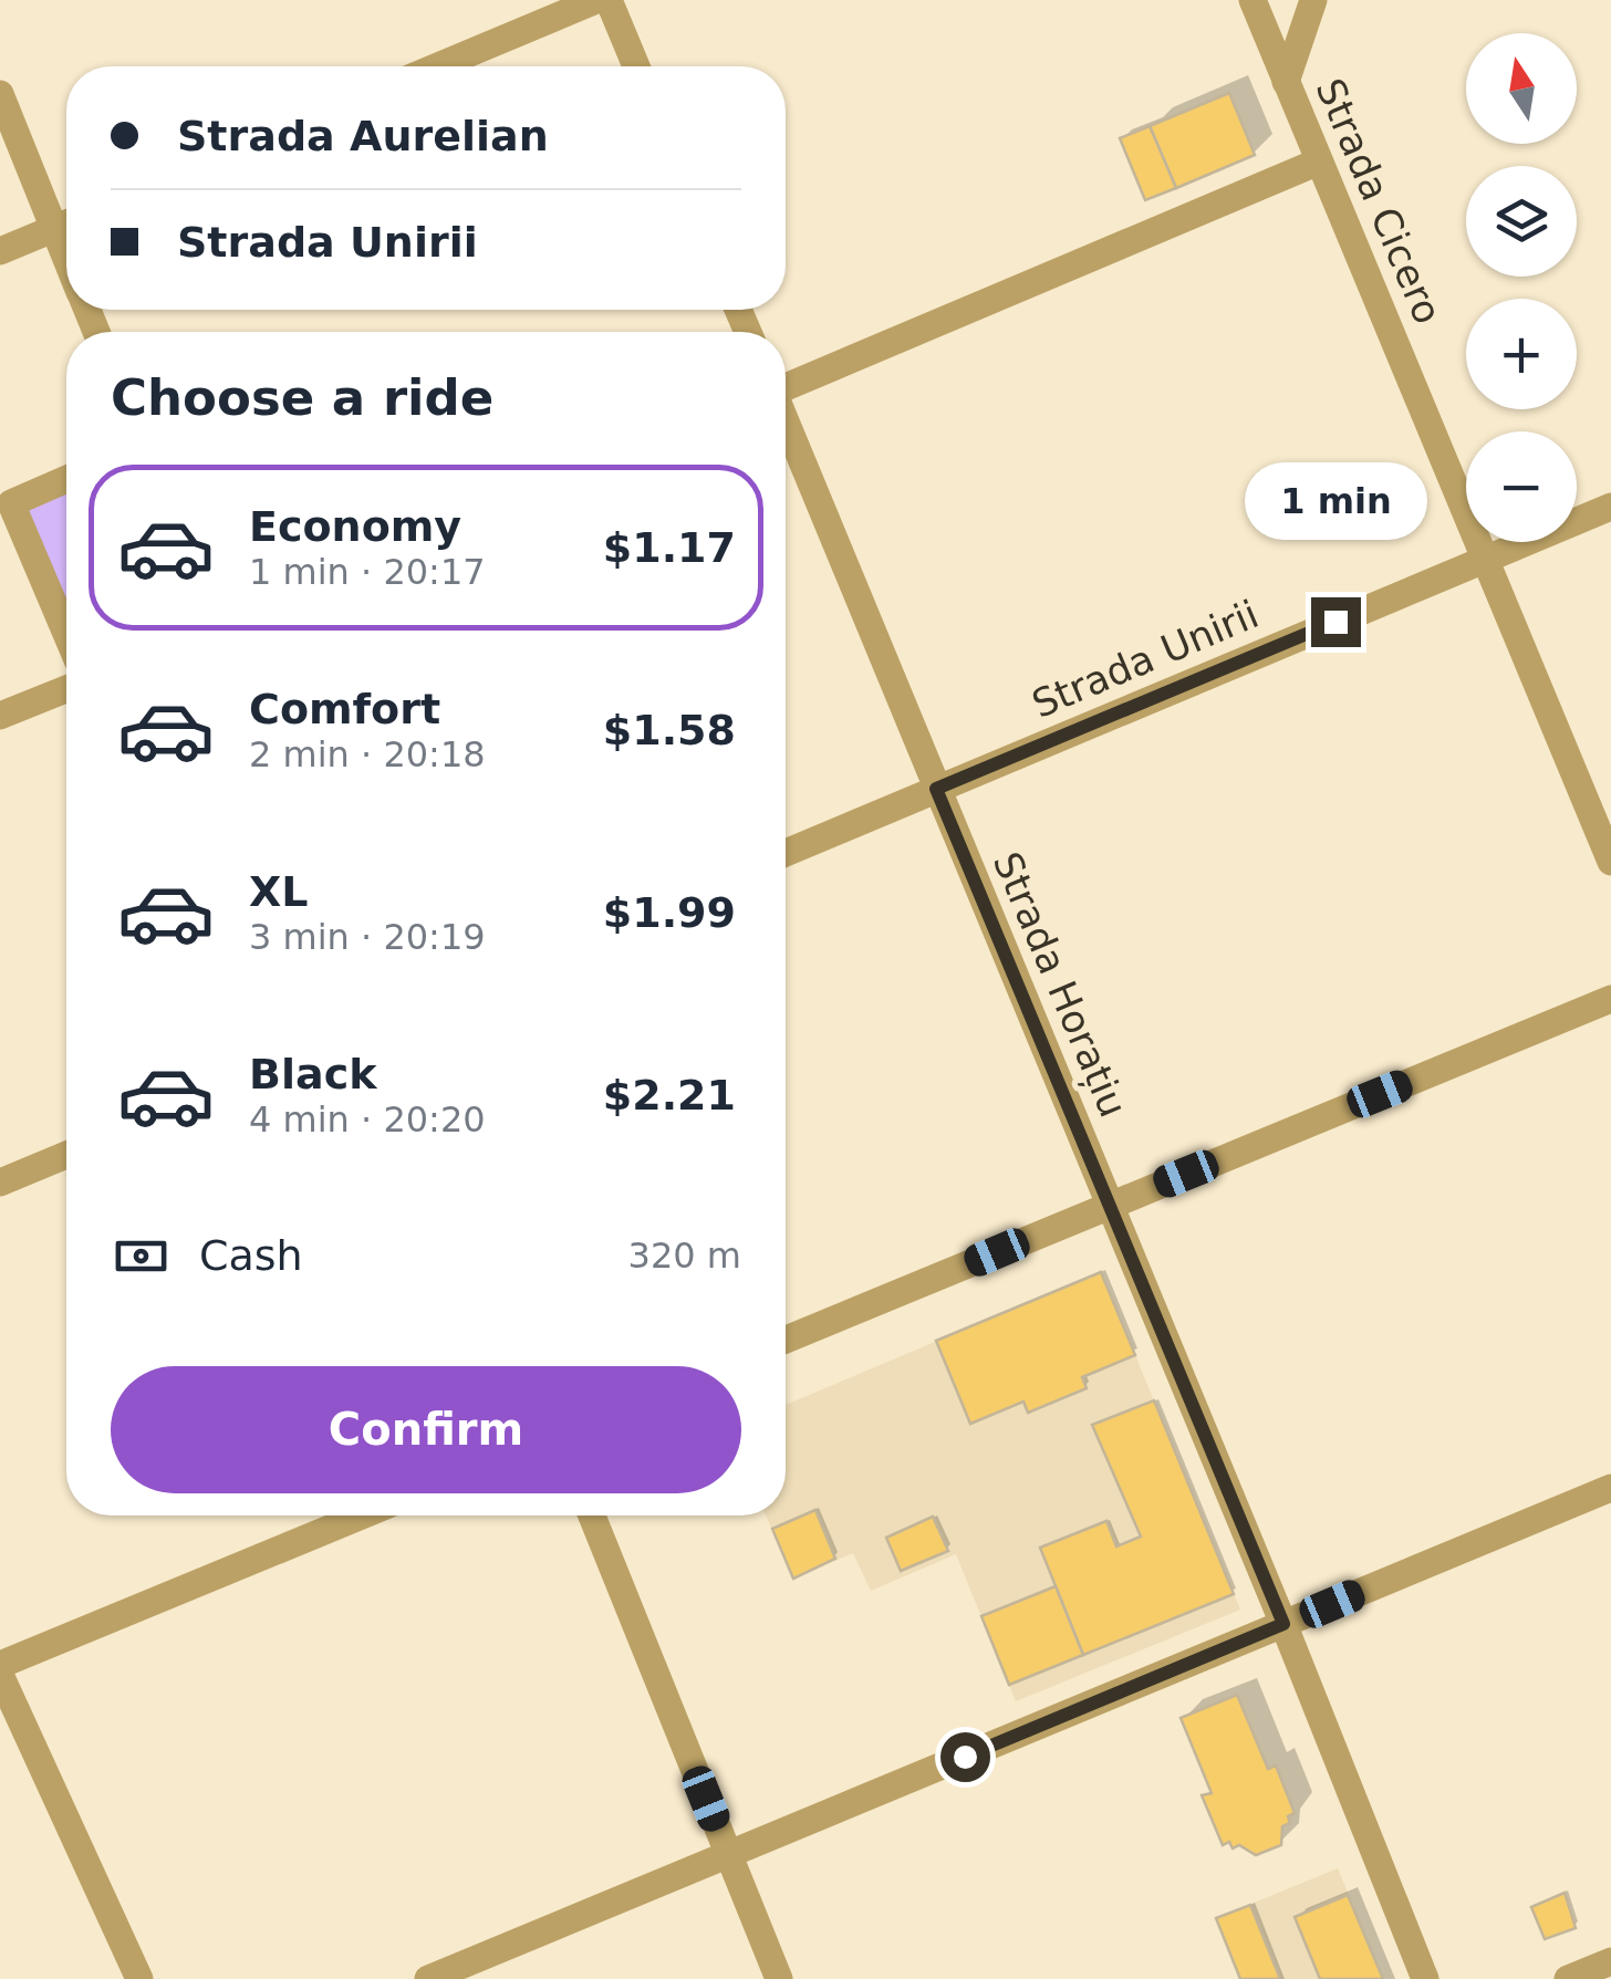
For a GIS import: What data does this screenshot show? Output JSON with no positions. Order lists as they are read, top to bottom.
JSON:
{
  "streets": {
    "street": ["Strada Cicero", "Strada Unirii", "Strada Horațiu"]
  },
  "crossings": [
    ["Strada Cicero", "Strada Unirii"],
    ["Strada Unirii", "Strada Horațiu"]
  ],
  "north": "top",
  "page": {
    "map_buttons": ["+", "−"],
    "banner": ["Strada Aurelian", "Strada Unirii"],
    "heading": "Choose a ride",
    "bubble": "1 min",
    "list": [
      {
        "name": "Economy",
        "note": "1 min · 20:17",
        "value": "$1.17"
      },
      {
        "name": "Comfort",
        "note": "2 min · 20:18",
        "value": "$1.58"
      },
      {
        "name": "XL",
        "note": "3 min · 20:19",
        "value": "$1.99"
      },
      {
        "name": "Black",
        "note": "4 min · 20:20",
        "value": "$2.21"
      }
    ],
    "pay": ["Cash", "320 m"],
    "buttons": "Confirm"
  }
}
